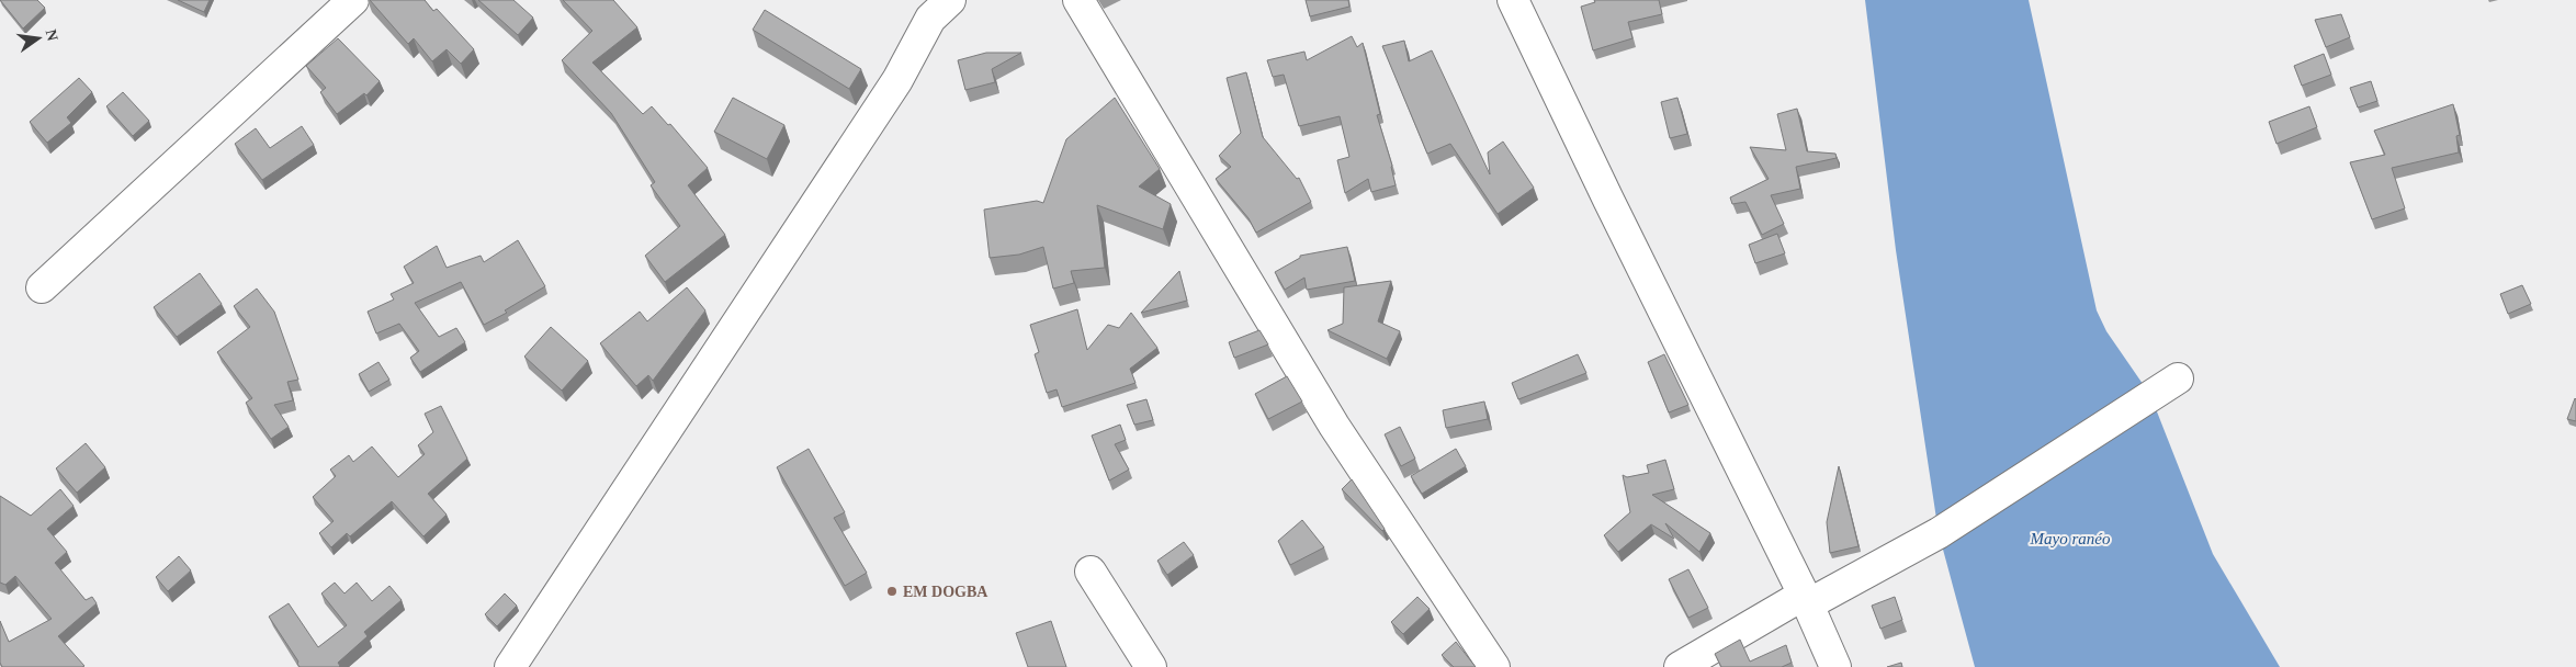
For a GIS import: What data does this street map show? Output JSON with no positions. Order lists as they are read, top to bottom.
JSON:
{
  "water": ["Mayo ranéo"],
  "places": ["EM DOGBA"],
  "north": "right"
}
